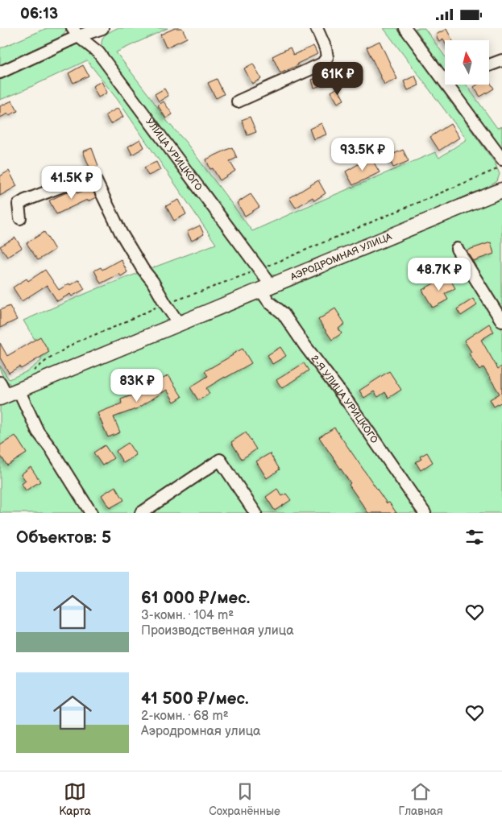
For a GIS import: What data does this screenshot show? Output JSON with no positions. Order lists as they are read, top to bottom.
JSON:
{
  "streets": {
    "street": ["УЛИЦА УРИЦКОГО", "АЭРОДРОМНАЯ УЛИЦА", "2-Я УЛИЦА УРИЦКОГО"]
  },
  "crossings": [
    ["УЛИЦА УРИЦКОГО", "АЭРОДРОМНАЯ УЛИЦА"],
    ["УЛИЦА УРИЦКОГО", "2-Я УЛИЦА УРИЦКОГО"],
    ["АЭРОДРОМНАЯ УЛИЦА", "2-Я УЛИЦА УРИЦКОГО"]
  ],
  "north": "top",
  "page": {
    "status": "06:13",
    "price": [
      "61K ₽",
      "93.5K ₽",
      "41.5K ₽",
      "48.7K ₽",
      "83K ₽"
    ],
    "heading": "Объектов: 5",
    "list": [
      {
        "name": "61 000 ₽/мес.",
        "note": "3-комн. · 104 m² · Производственная улица"
      },
      {
        "name": "41 500 ₽/мес.",
        "note": "2-комн. · 68 m² · Аэродромная улица"
      }
    ],
    "tabs": ["Карта", "Сохранённые", "Главная"]
  }
}
